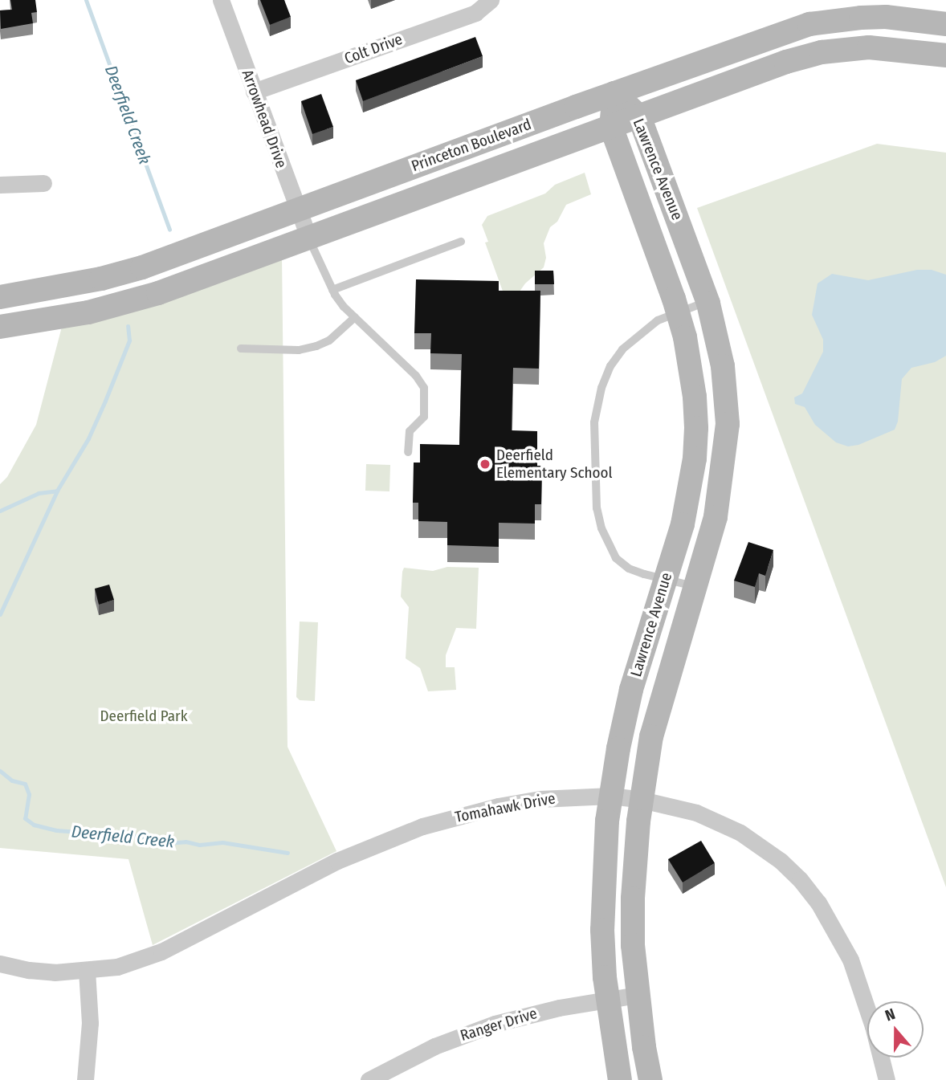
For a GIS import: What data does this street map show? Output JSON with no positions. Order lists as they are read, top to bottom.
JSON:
{
  "streets": {
    "street": [
      "Colt Drive",
      "Arrowhead Drive",
      "Princeton Boulevard",
      "Lawrence Avenue",
      "Tomahawk Drive",
      "Ranger Drive"
    ]
  },
  "crossings": [
    ["Colt Drive", "Arrowhead Drive"],
    ["Arrowhead Drive", "Princeton Boulevard"],
    ["Princeton Boulevard", "Lawrence Avenue"],
    ["Lawrence Avenue", "Tomahawk Drive"],
    ["Lawrence Avenue", "Ranger Drive"]
  ],
  "water": ["Deerfield Creek"],
  "parks": ["Deerfield Park"],
  "places": ["Deerfield Elementary School"],
  "north": "top"
}
